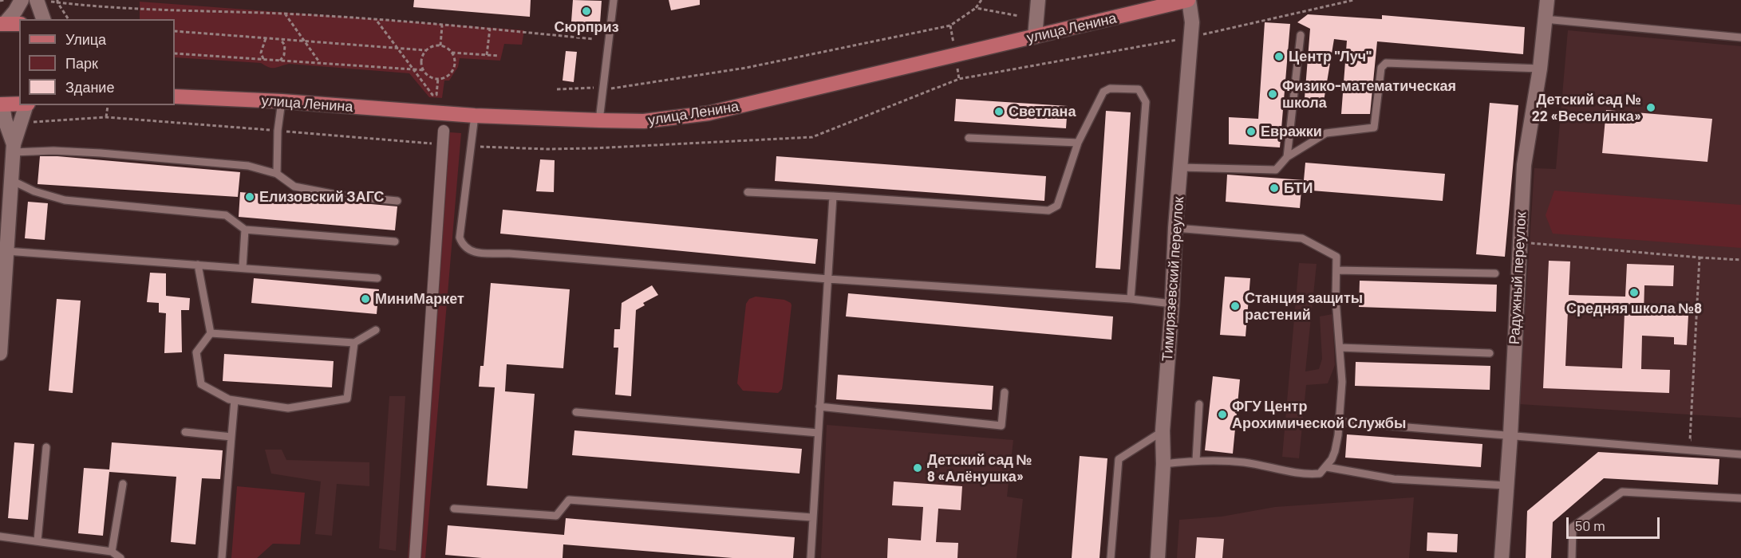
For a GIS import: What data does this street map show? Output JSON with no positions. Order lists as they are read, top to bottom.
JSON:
{
  "streets": {
    "main road": ["улица Ленина"],
    "street": ["Радужный переулок", "Тимирязевский переулок"]
  },
  "crossings": [
    ["улица Ленина", "Тимирязевский переулок"]
  ],
  "places": [
    "Сюрприз",
    "Центр \"Луч\"",
    "Физико-математическая школа",
    "Детский сад № 22 «Веселинка»",
    "Светлана",
    "Евражки",
    "БТИ",
    "Елизовский ЗАГС",
    "Средняя школа №8",
    "МиниМаркет",
    "Станция защиты растений",
    "ФГУ Центр Арохимической Службы",
    "Детский сад № 8 «Алёнушка»"
  ],
  "legend": ["Улица", "Парк", "Здание"],
  "scale_bar": "50 m"
}
